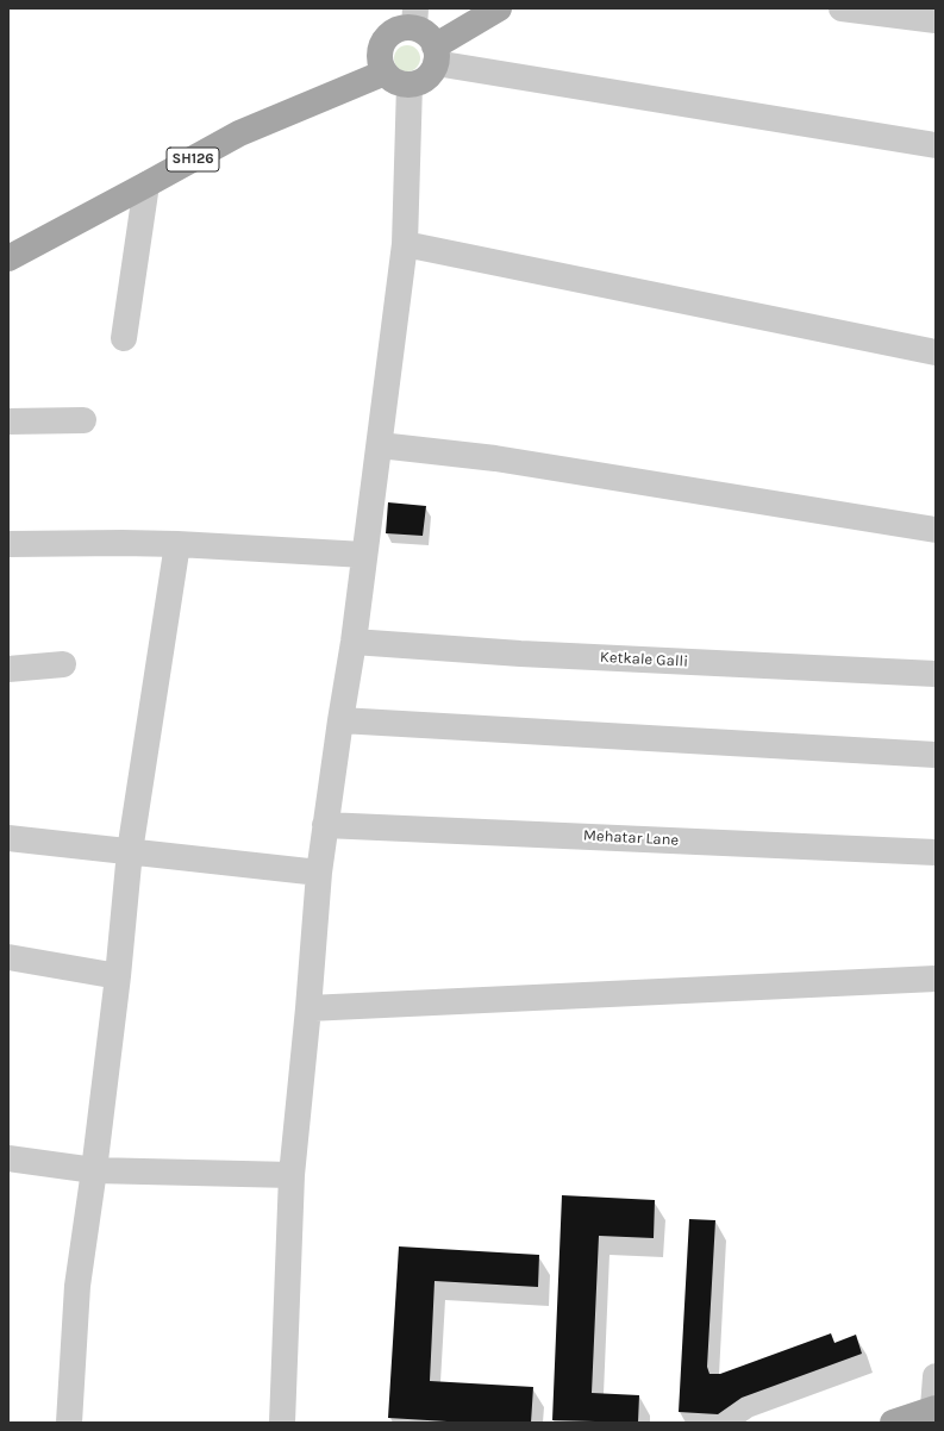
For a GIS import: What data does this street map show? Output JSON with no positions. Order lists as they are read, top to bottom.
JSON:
{
  "streets": {
    "main road": ["SH126"],
    "street": ["Ketkale Galli", "Mehatar Lane"]
  }
}
